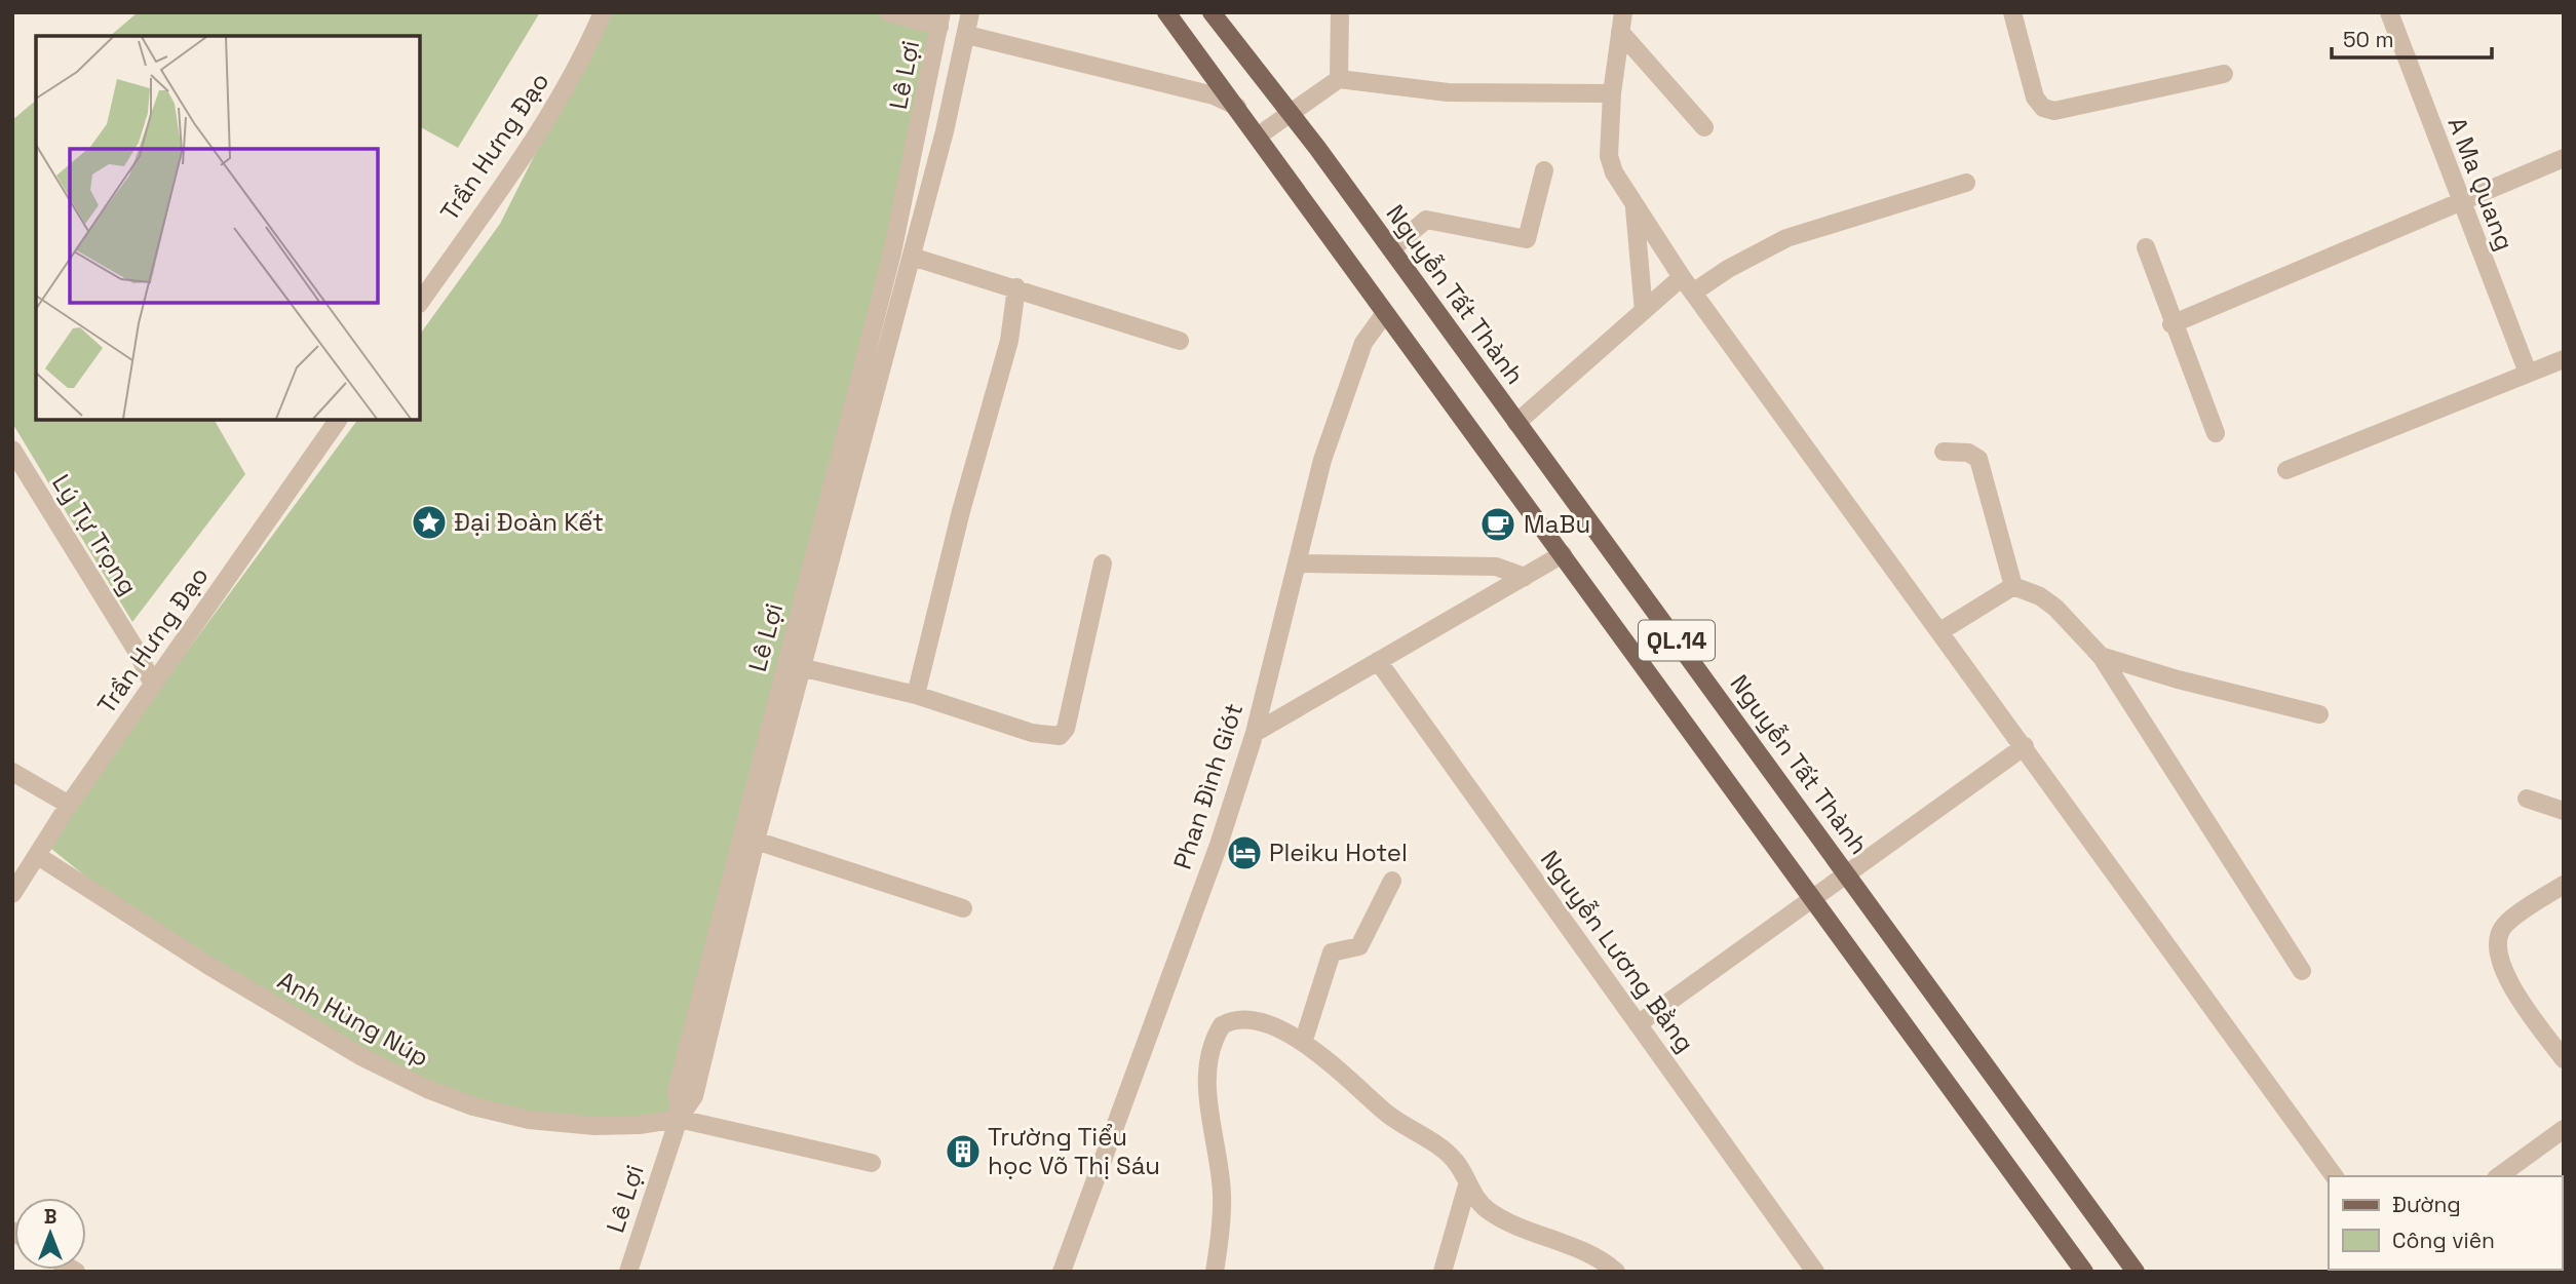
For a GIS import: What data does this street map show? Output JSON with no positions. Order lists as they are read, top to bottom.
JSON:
{
  "streets": {
    "main road": ["Nguyễn Tất Thành", "QL.14"],
    "street": [
      "Lê Lợi",
      "Trần Hưng Đạo",
      "A Ma Quang",
      "Lý Tự Trọng",
      "Phan Đình Giót",
      "Nguyễn Lương Bằng",
      "Anh Hùng Núp"
    ]
  },
  "crossings": [
    ["Lê Lợi", "Anh Hùng Núp"],
    ["Trần Hưng Đạo", "Lý Tự Trọng"],
    ["Trần Hưng Đạo", "Anh Hùng Núp"],
    ["QL.14", "Phan Đình Giót"]
  ],
  "places": {
    "place": ["Đại Đoàn Kết"],
    "cafe": ["MaBu"],
    "hotel": ["Pleiku Hotel"],
    "building": ["Trường Tiểu học Võ Thị Sáu"]
  },
  "legend": ["Đường", "Công viên"],
  "scale_bar": "50 m",
  "north": "top"
}
